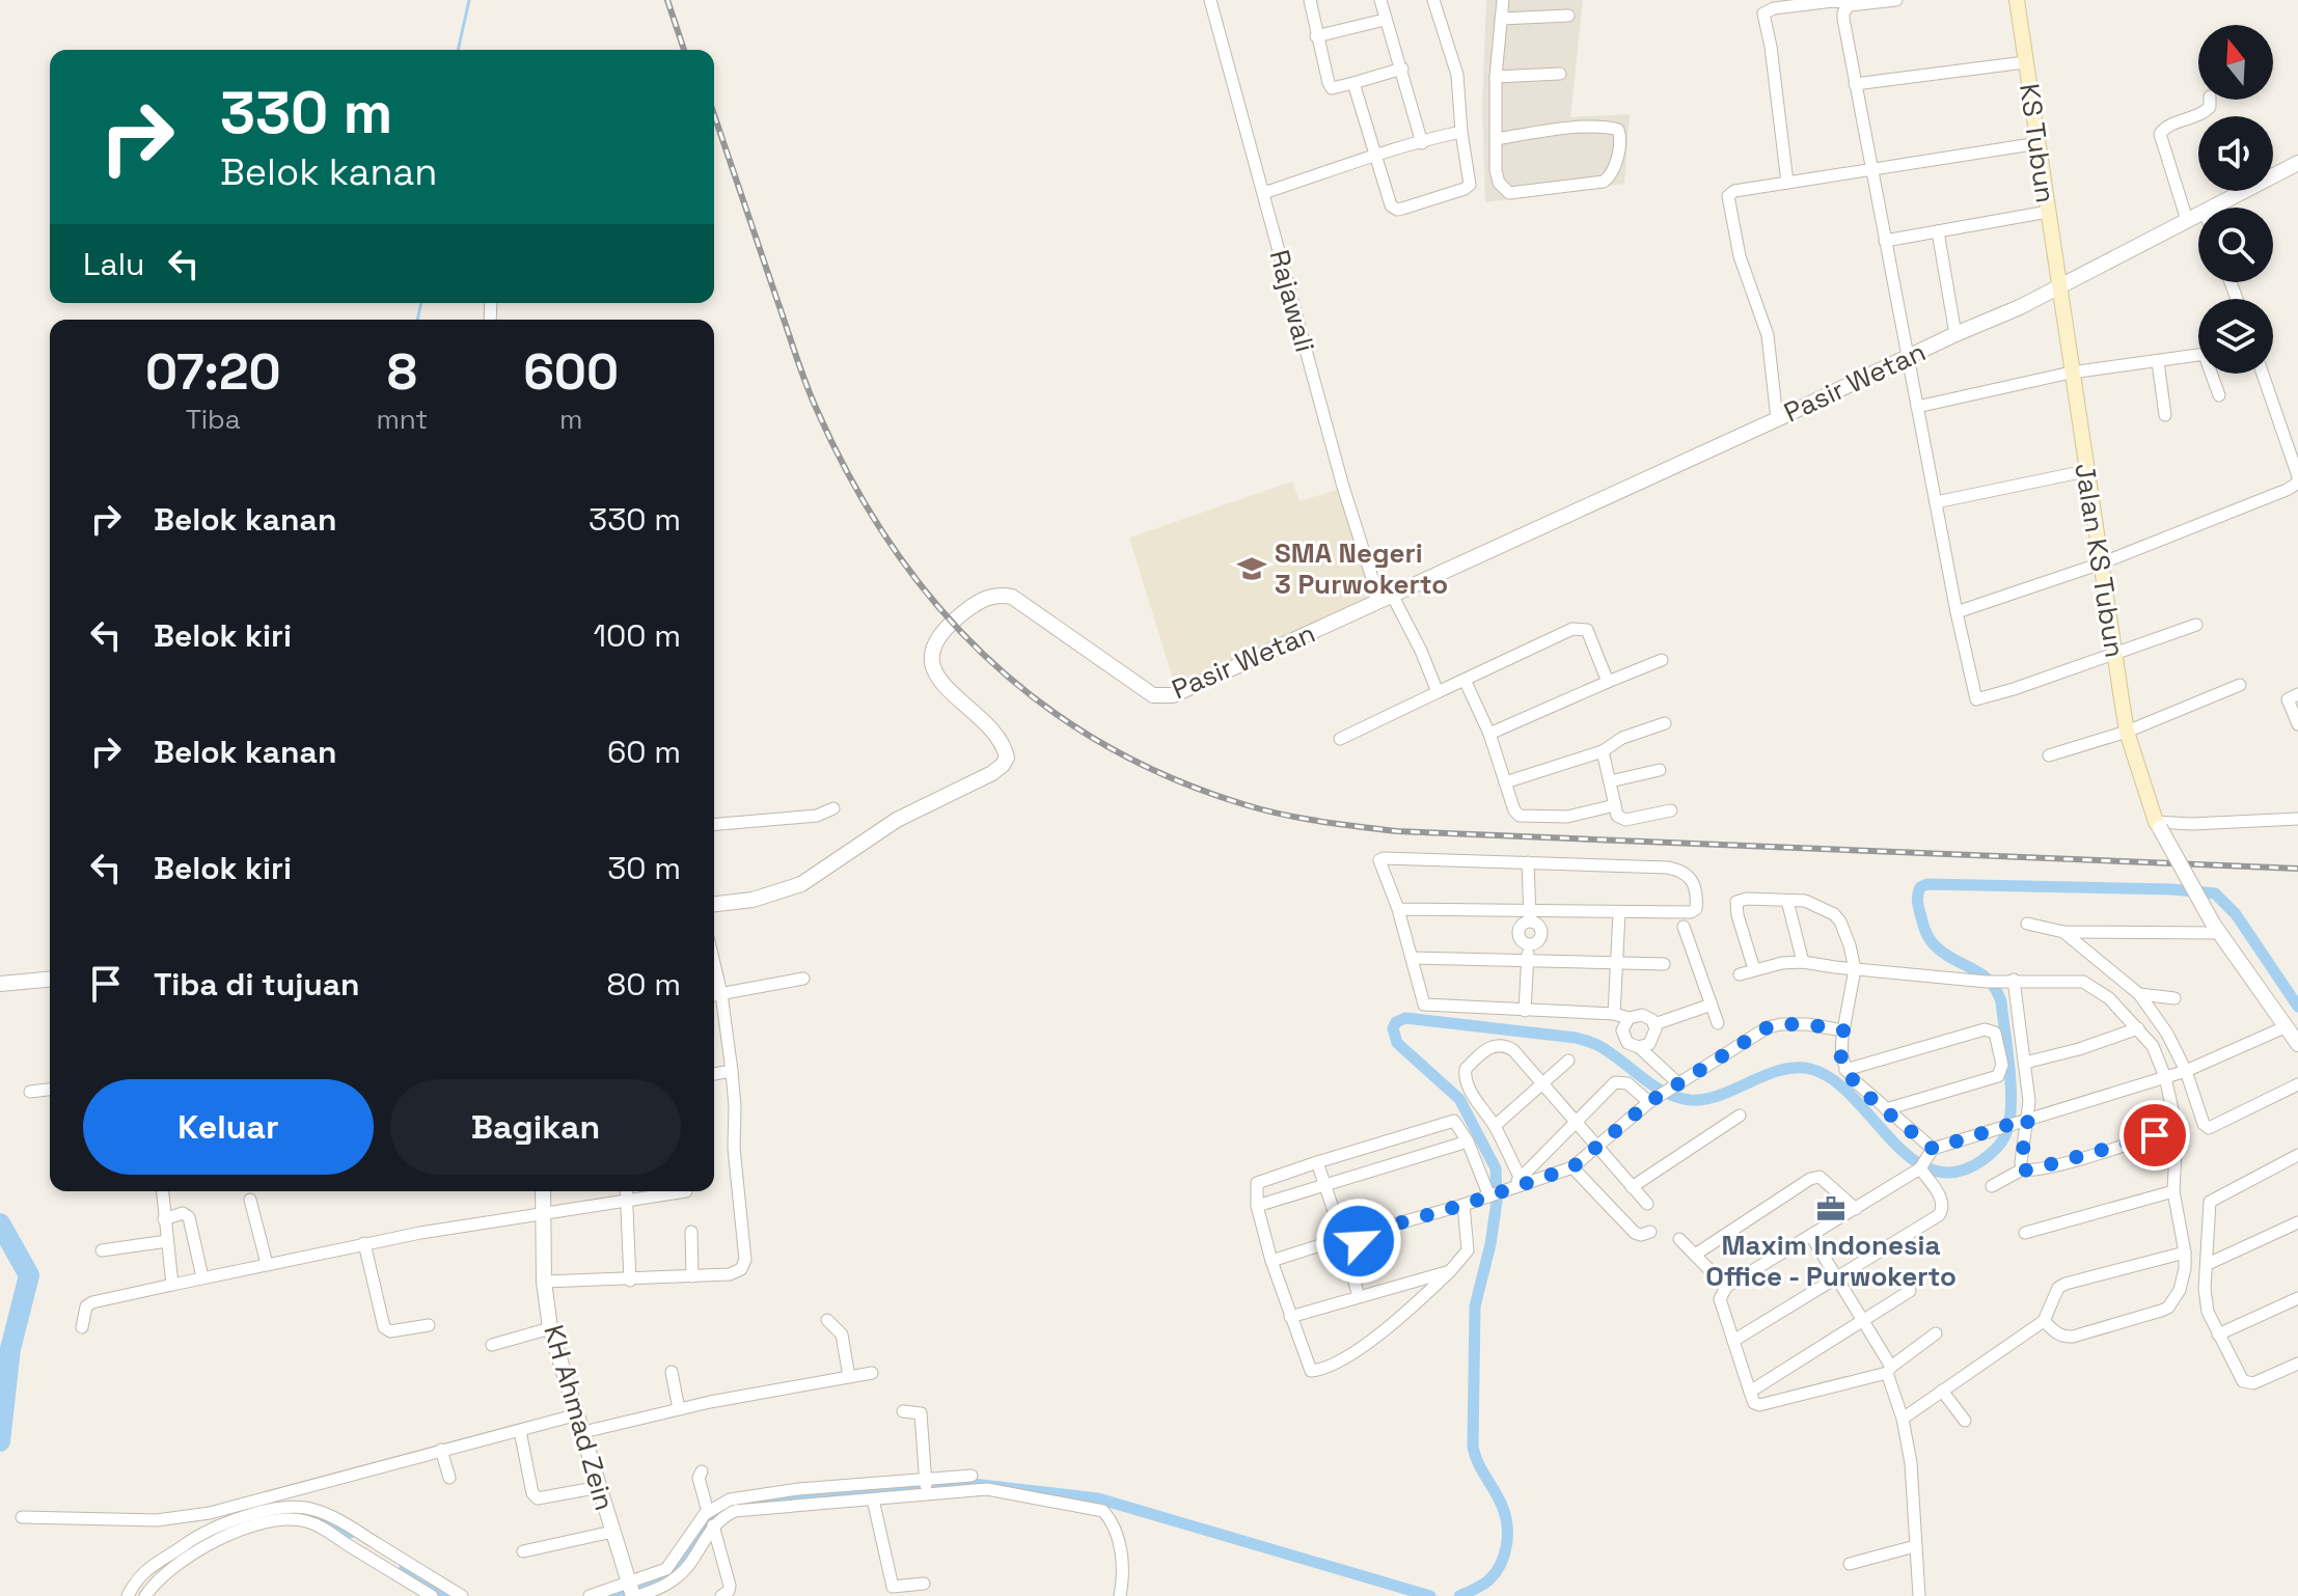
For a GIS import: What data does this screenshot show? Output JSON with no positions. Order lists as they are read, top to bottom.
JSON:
{
  "streets": {
    "main road": ["KS Tubun", "Jalan KS Tubun"],
    "street": ["Rajawali", "Pasir Wetan", "KH Ahmad Zein"]
  },
  "crossings": [
    ["KS Tubun", "Pasir Wetan"],
    ["KS Tubun", "Jalan KS Tubun"],
    ["Rajawali", "Pasir Wetan"],
    ["Pasir Wetan", "Jalan KS Tubun"]
  ],
  "places": {
    "school or university": ["SMA Negeri 3 Purwokerto"],
    "office": ["Maxim Indonesia Office - Purwokerto"]
  },
  "north": "top",
  "page": {
    "turn": ["330 m", "Belok kanan"],
    "then": "Lalu",
    "eta": [
      "07:20",
      "Tiba",
      "8",
      "mnt",
      "600",
      "m"
    ],
    "list": [
      {
        "name": "Belok kanan",
        "value": "330 m"
      },
      {
        "name": "Belok kiri",
        "value": "100 m"
      },
      {
        "name": "Belok kanan",
        "value": "60 m"
      },
      {
        "name": "Belok kiri",
        "value": "30 m"
      },
      {
        "name": "Tiba di tujuan",
        "value": "80 m"
      }
    ],
    "buttons": ["Keluar", "Bagikan"]
  }
}
